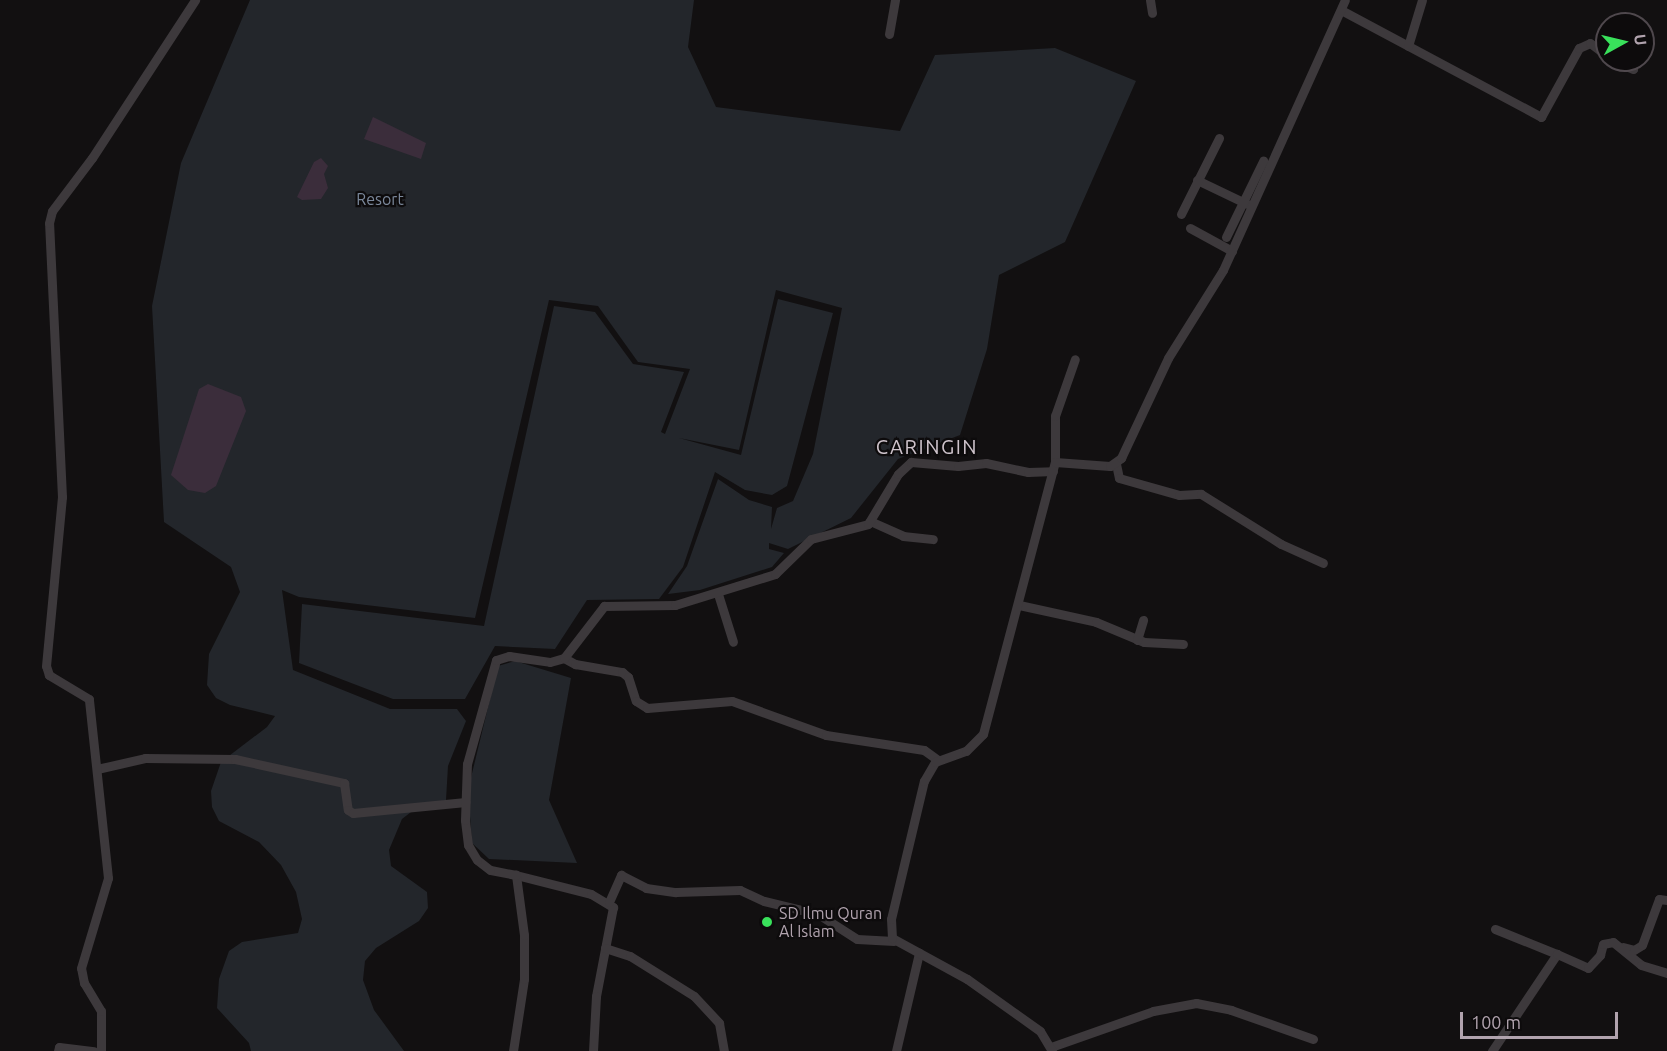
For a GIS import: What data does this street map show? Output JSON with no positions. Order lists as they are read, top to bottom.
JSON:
{
  "districts": ["CARINGIN"],
  "parks": ["Resort"],
  "places": ["SD Ilmu Quran Al Islam"],
  "scale_bar": "100 m",
  "north": "right"
}
